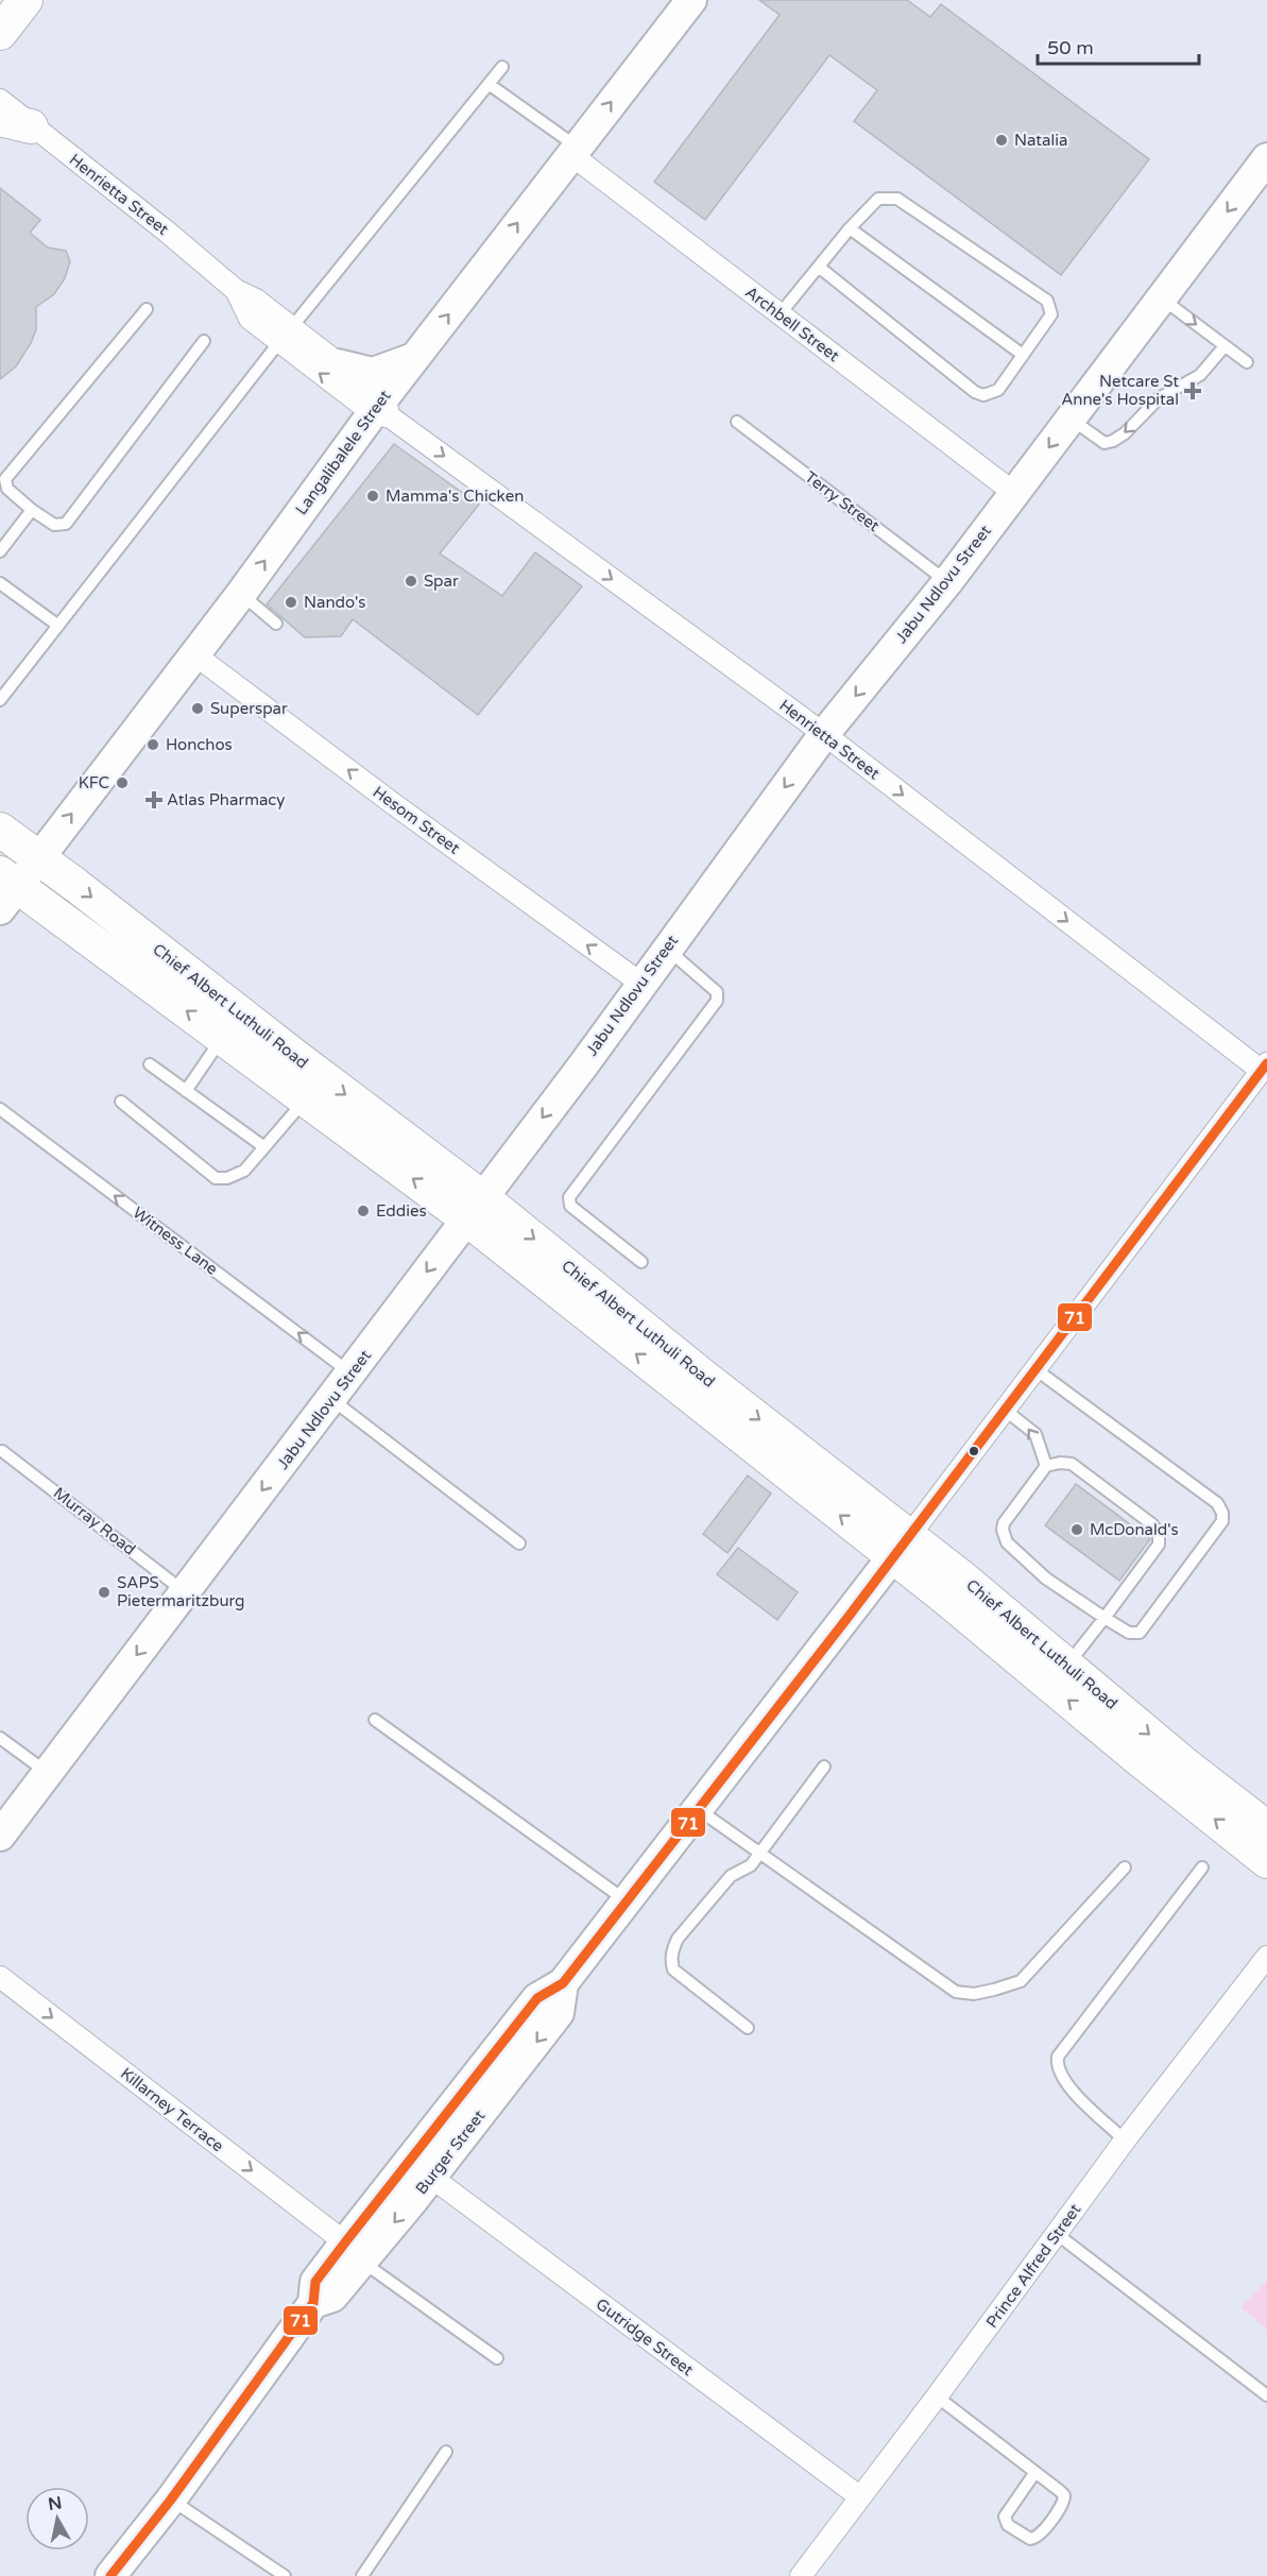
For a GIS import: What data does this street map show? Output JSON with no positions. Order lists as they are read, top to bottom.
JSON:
{
  "streets": {
    "main road": ["Chief Albert Luthuli Road"],
    "street": [
      "Henrietta Street",
      "Archbell Street",
      "Langalibalele Street",
      "Jabu Ndlovu Street",
      "Hesom Street",
      "Killarney Terrace",
      "Burger Street",
      "Prince Alfred Street",
      "Gutridge Street"
    ],
    "lane": ["Terry Street", "Witness Lane", "Murray Road"]
  },
  "crossings": [
    ["Henrietta Street", "Langalibalele Street"],
    ["Henrietta Street", "Jabu Ndlovu Street"],
    ["Henrietta Street", "Burger Street"],
    ["Archbell Street", "Langalibalele Street"],
    ["Archbell Street", "Jabu Ndlovu Street"],
    ["Langalibalele Street", "Hesom Street"],
    ["Langalibalele Street", "Chief Albert Luthuli Road"],
    ["Terry Street", "Jabu Ndlovu Street"],
    ["Jabu Ndlovu Street", "Hesom Street"],
    ["Jabu Ndlovu Street", "Chief Albert Luthuli Road"],
    ["Jabu Ndlovu Street", "Witness Lane"],
    ["Jabu Ndlovu Street", "Murray Road"],
    ["Chief Albert Luthuli Road", "Burger Street"],
    ["Killarney Terrace", "Burger Street"],
    ["Burger Street", "Gutridge Street"],
    ["Prince Alfred Street", "Gutridge Street"]
  ],
  "one_way": [
    "Langalibalele Street",
    "Jabu Ndlovu Street",
    "Hesom Street",
    "Witness Lane",
    "Killarney Terrace"
  ],
  "places": {
    "other": [
      "Natalia",
      "Mamma's Chicken",
      "Spar",
      "Nando's",
      "Superspar",
      "Honchos",
      "KFC",
      "Eddies",
      "McDonald's",
      "SAPS Pietermaritzburg"
    ],
    "health": ["Netcare St Anne's Hospital", "Atlas Pharmacy"]
  },
  "lines": ["transit line 71"],
  "scale_bar": "50 m",
  "north": "top"
}
